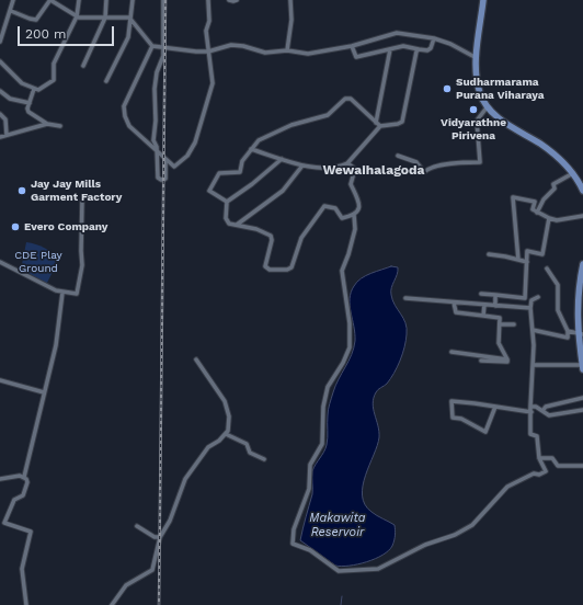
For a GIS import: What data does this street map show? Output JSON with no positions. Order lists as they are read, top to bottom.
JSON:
{
  "districts": ["Wewaihalagoda"],
  "water": ["Makawita Reservoir"],
  "parks": ["CDE Play Ground"],
  "places": [
    "Sudharmarama Purana Viharaya",
    "Vidyarathne Pirivena",
    "Jay Jay Mills Garment Factory",
    "Evero Company"
  ],
  "scale_bar": "200 m"
}
